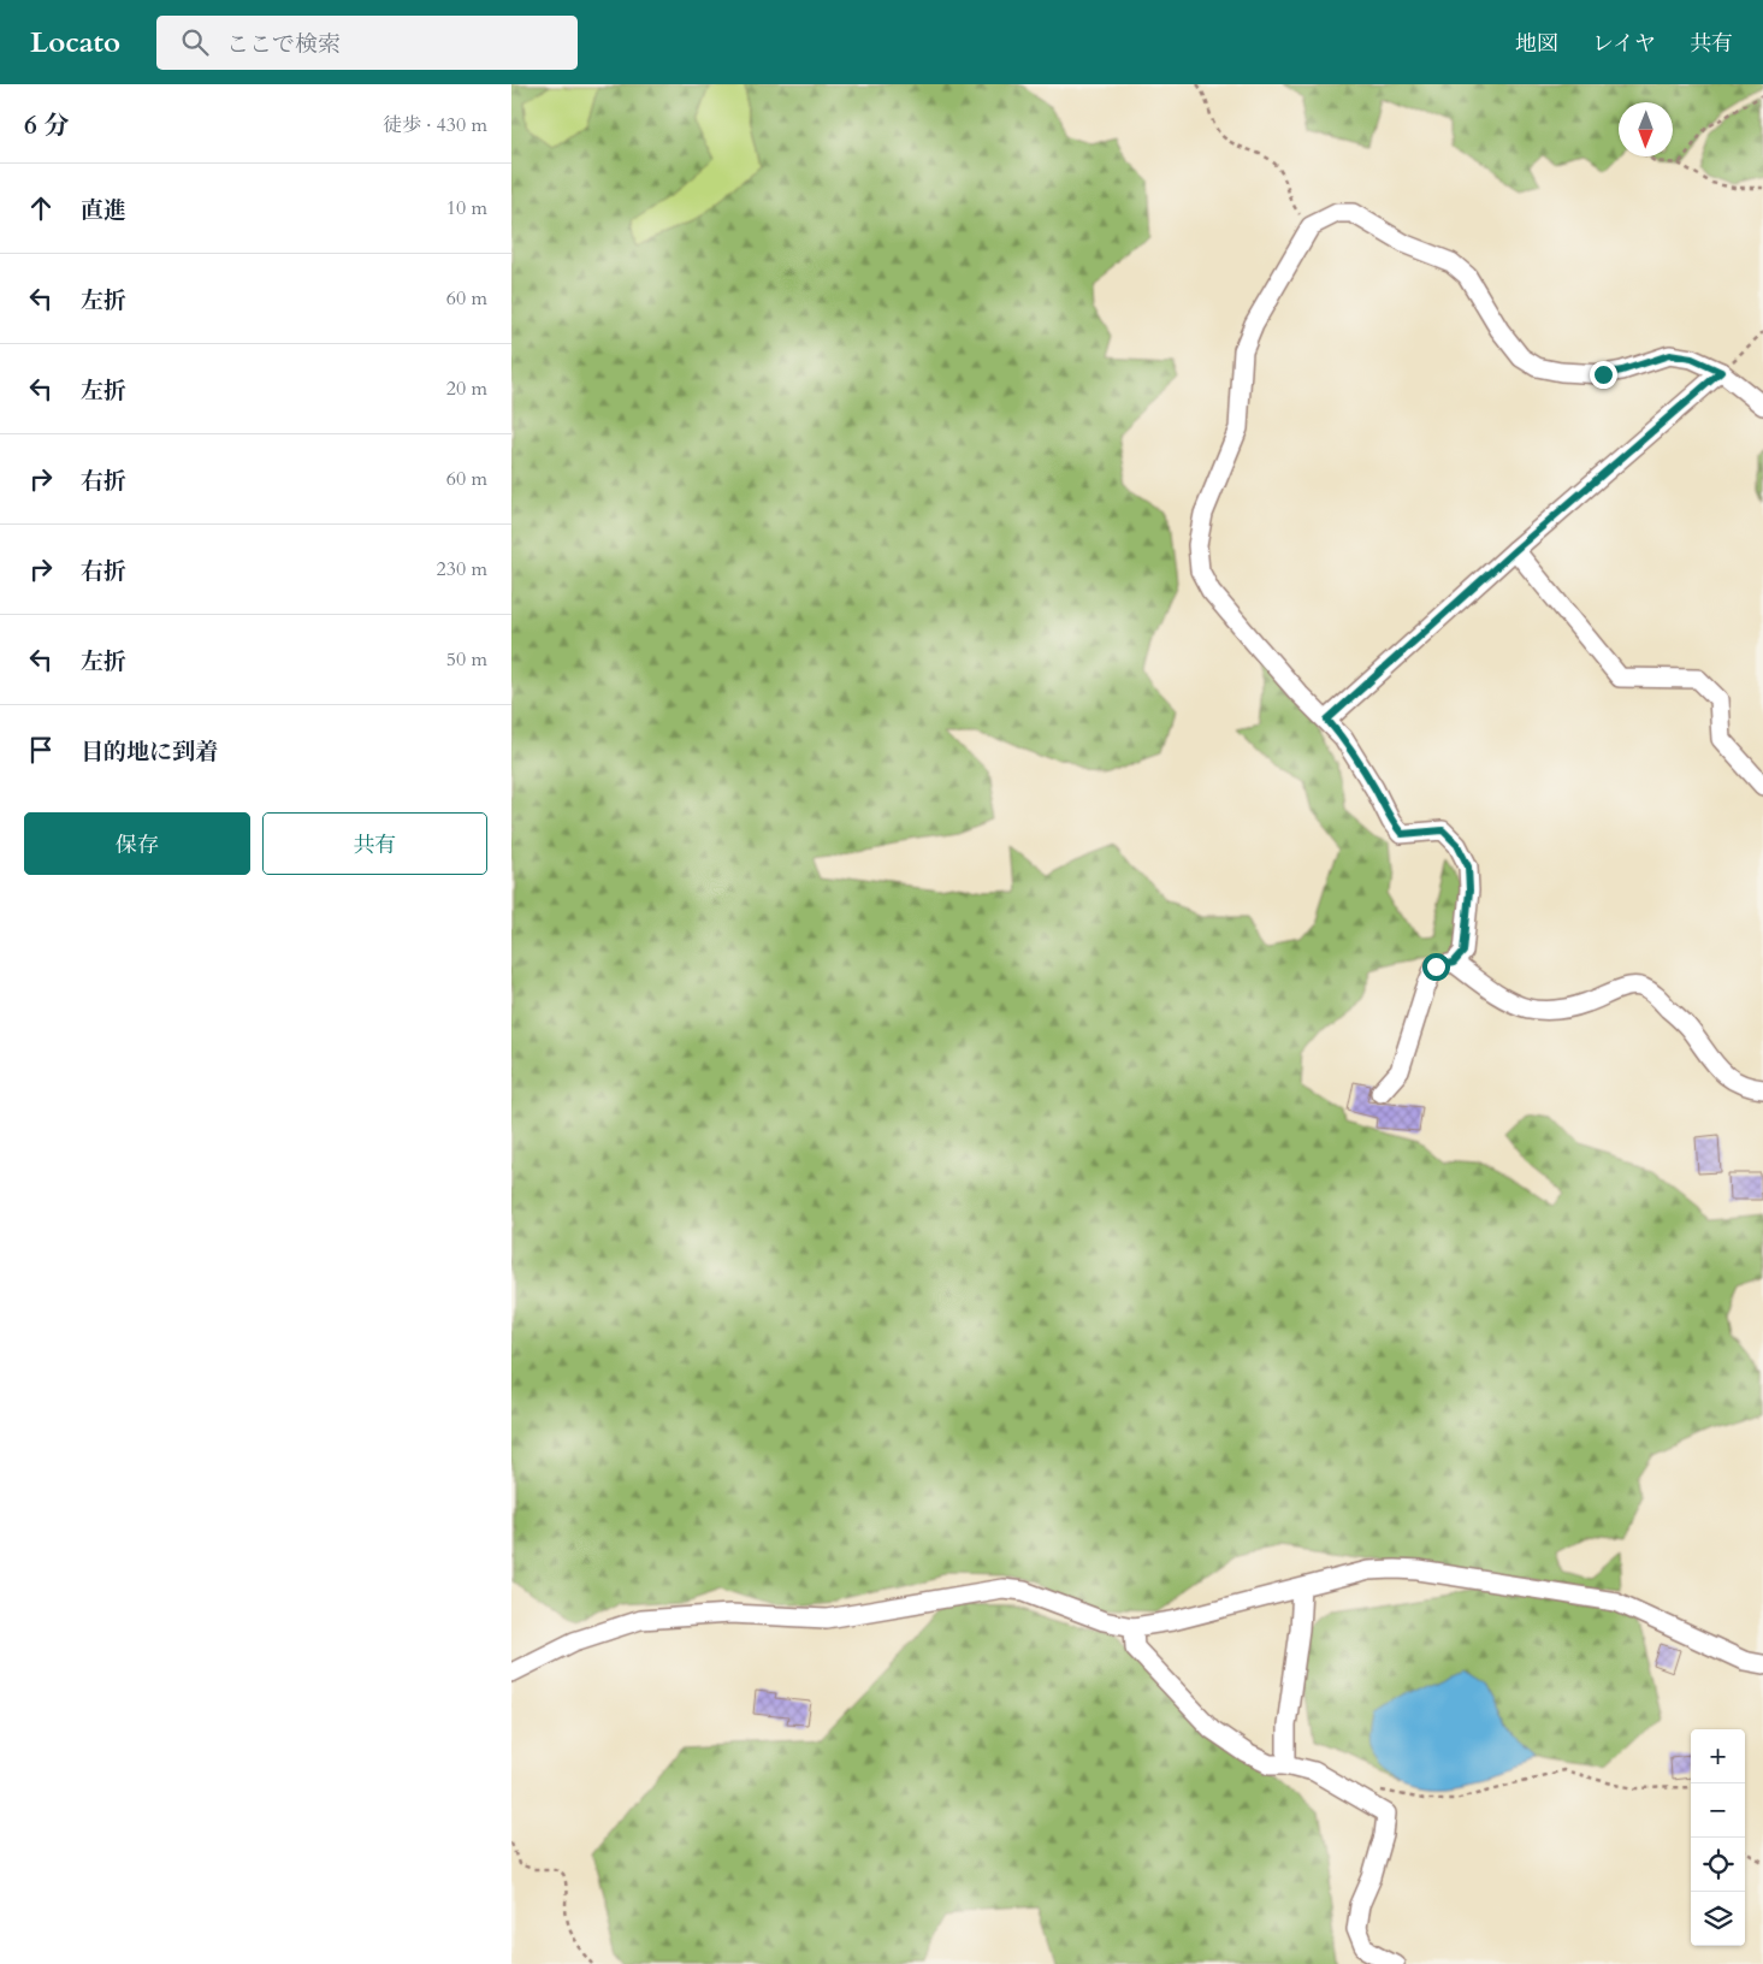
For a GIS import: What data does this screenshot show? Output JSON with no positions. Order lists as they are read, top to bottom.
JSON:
{
  "north": "bottom",
  "page": {
    "header": "Locato",
    "search": "ここで検索",
    "nav": ["地図", "レイヤ", "共有"],
    "heading": ["6 分", "徒歩 · 430 m"],
    "list": [
      ["直進", "10 m"],
      ["左折", "60 m"],
      ["左折", "20 m"],
      ["右折", "60 m"],
      ["右折", "230 m"],
      ["左折", "50 m"],
      "目的地に到着"
    ],
    "buttons": ["保存", "共有"],
    "map_buttons": ["+", "−"]
  }
}
